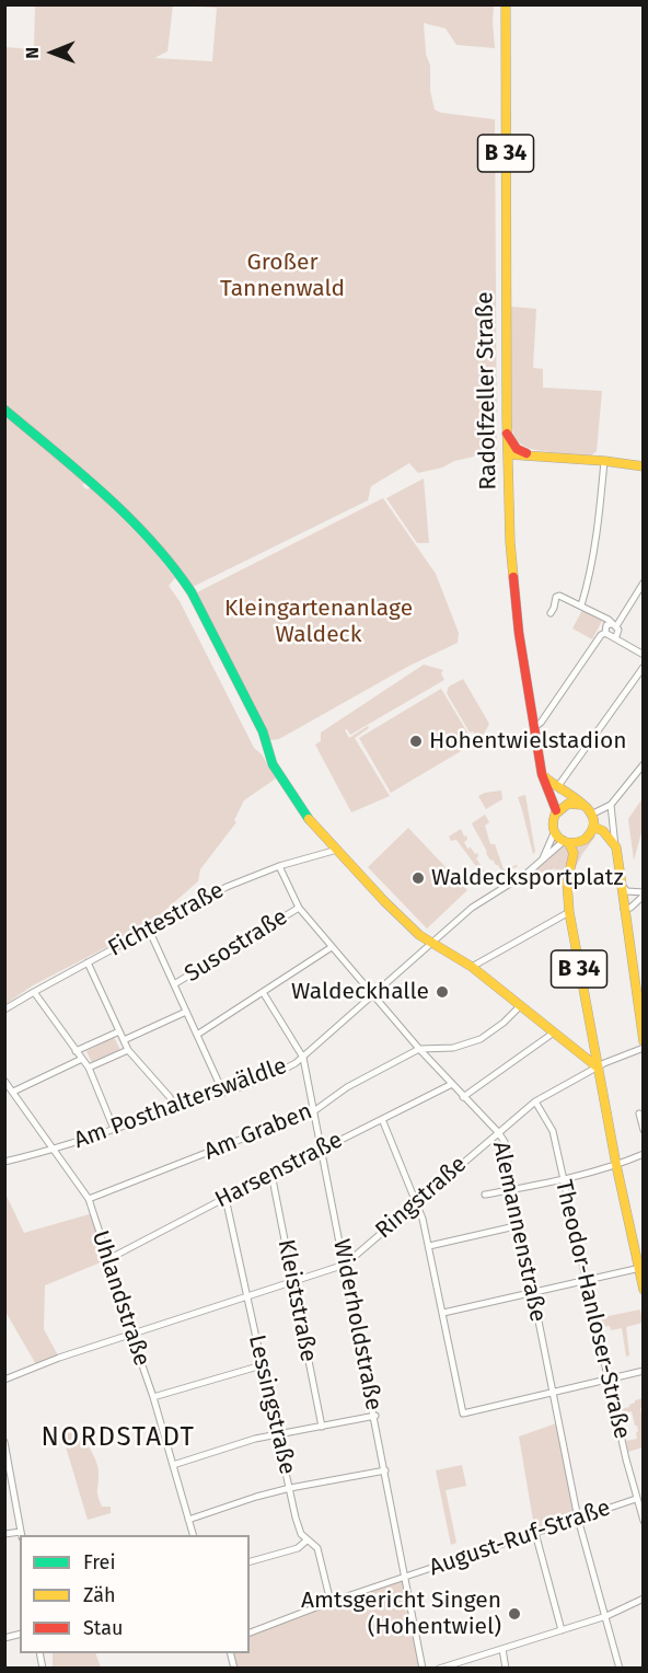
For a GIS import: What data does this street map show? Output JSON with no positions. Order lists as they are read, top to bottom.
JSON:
{
  "streets": {
    "main road": ["B 34", "Radolfzeller Straße"],
    "street": [
      "Fichtestraße",
      "Susostraße",
      "Am Posthalterswäldle",
      "Am Graben",
      "Harsenstraße",
      "Ringstraße",
      "Alemannenstraße",
      "Uhlandstraße",
      "Kleiststraße",
      "Theodor-Hanloser-Straße",
      "Widerholdstraße",
      "Lessingstraße",
      "August-Ruf-Straße"
    ]
  },
  "crossings": [
    ["B 34", "Radolfzeller Straße"],
    ["B 34", "Am Posthalterswäldle"],
    ["B 34", "Ringstraße"],
    ["Radolfzeller Straße", "Am Posthalterswäldle"],
    ["Fichtestraße", "Alemannenstraße"],
    ["Susostraße", "Alemannenstraße"],
    ["Am Posthalterswäldle", "Alemannenstraße"],
    ["Am Posthalterswäldle", "Uhlandstraße"],
    ["Am Posthalterswäldle", "Widerholdstraße"],
    ["Am Graben", "Alemannenstraße"],
    ["Am Graben", "Uhlandstraße"],
    ["Am Graben", "Widerholdstraße"],
    ["Harsenstraße", "Alemannenstraße"],
    ["Harsenstraße", "Uhlandstraße"],
    ["Harsenstraße", "Kleiststraße"],
    ["Harsenstraße", "Widerholdstraße"],
    ["Harsenstraße", "Lessingstraße"],
    ["Ringstraße", "Alemannenstraße"],
    ["Ringstraße", "Theodor-Hanloser-Straße"],
    ["Ringstraße", "Widerholdstraße"],
    ["Alemannenstraße", "August-Ruf-Straße"],
    ["Theodor-Hanloser-Straße", "August-Ruf-Straße"],
    ["Widerholdstraße", "August-Ruf-Straße"],
    ["Lessingstraße", "August-Ruf-Straße"]
  ],
  "districts": ["NORDSTADT"],
  "parks": ["Großer Tannenwald", "Kleingartenanlage Waldeck"],
  "places": [
    "Hohentwielstadion",
    "Waldecksportplatz",
    "Waldeckhalle",
    "Amtsgericht Singen (Hohentwiel)"
  ],
  "legend": ["Frei", "Zäh", "Stau"],
  "north": "left"
}
